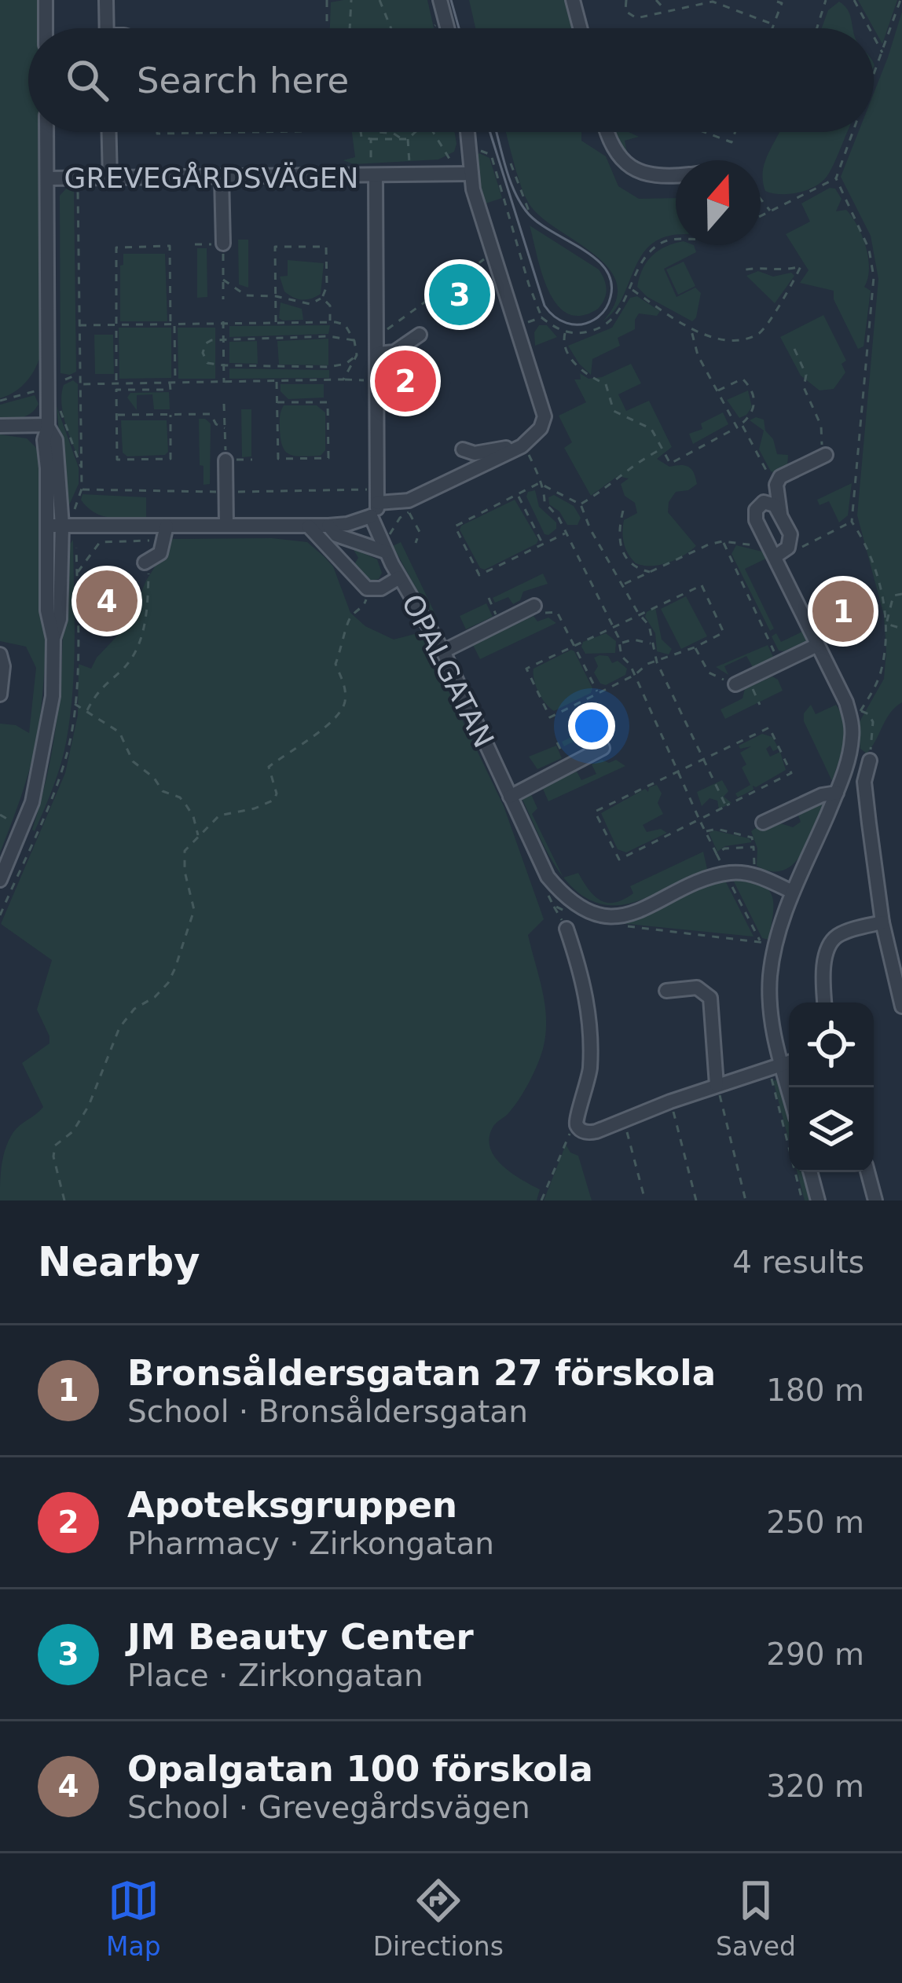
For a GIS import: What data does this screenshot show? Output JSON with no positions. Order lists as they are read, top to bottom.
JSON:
{
  "streets": {
    "street": ["GREVEGÅRDSVÄGEN", "OPALGATAN"]
  },
  "north": "top",
  "page": {
    "search": "Search here",
    "pins": [
      "3",
      "2",
      "4",
      "1"
    ],
    "heading": ["Nearby", "4 results"],
    "list": [
      {
        "mark": "1",
        "name": "Bronsåldersgatan 27 förskola",
        "note": "School · Bronsåldersgatan",
        "value": "180 m"
      },
      {
        "mark": "2",
        "name": "Apoteksgruppen",
        "note": "Pharmacy · Zirkongatan",
        "value": "250 m"
      },
      {
        "mark": "3",
        "name": "JM Beauty Center",
        "note": "Place · Zirkongatan",
        "value": "290 m"
      },
      {
        "mark": "4",
        "name": "Opalgatan 100 förskola",
        "note": "School · Grevegårdsvägen",
        "value": "320 m"
      }
    ],
    "nav": ["Map", "Directions", "Saved"]
  }
}
